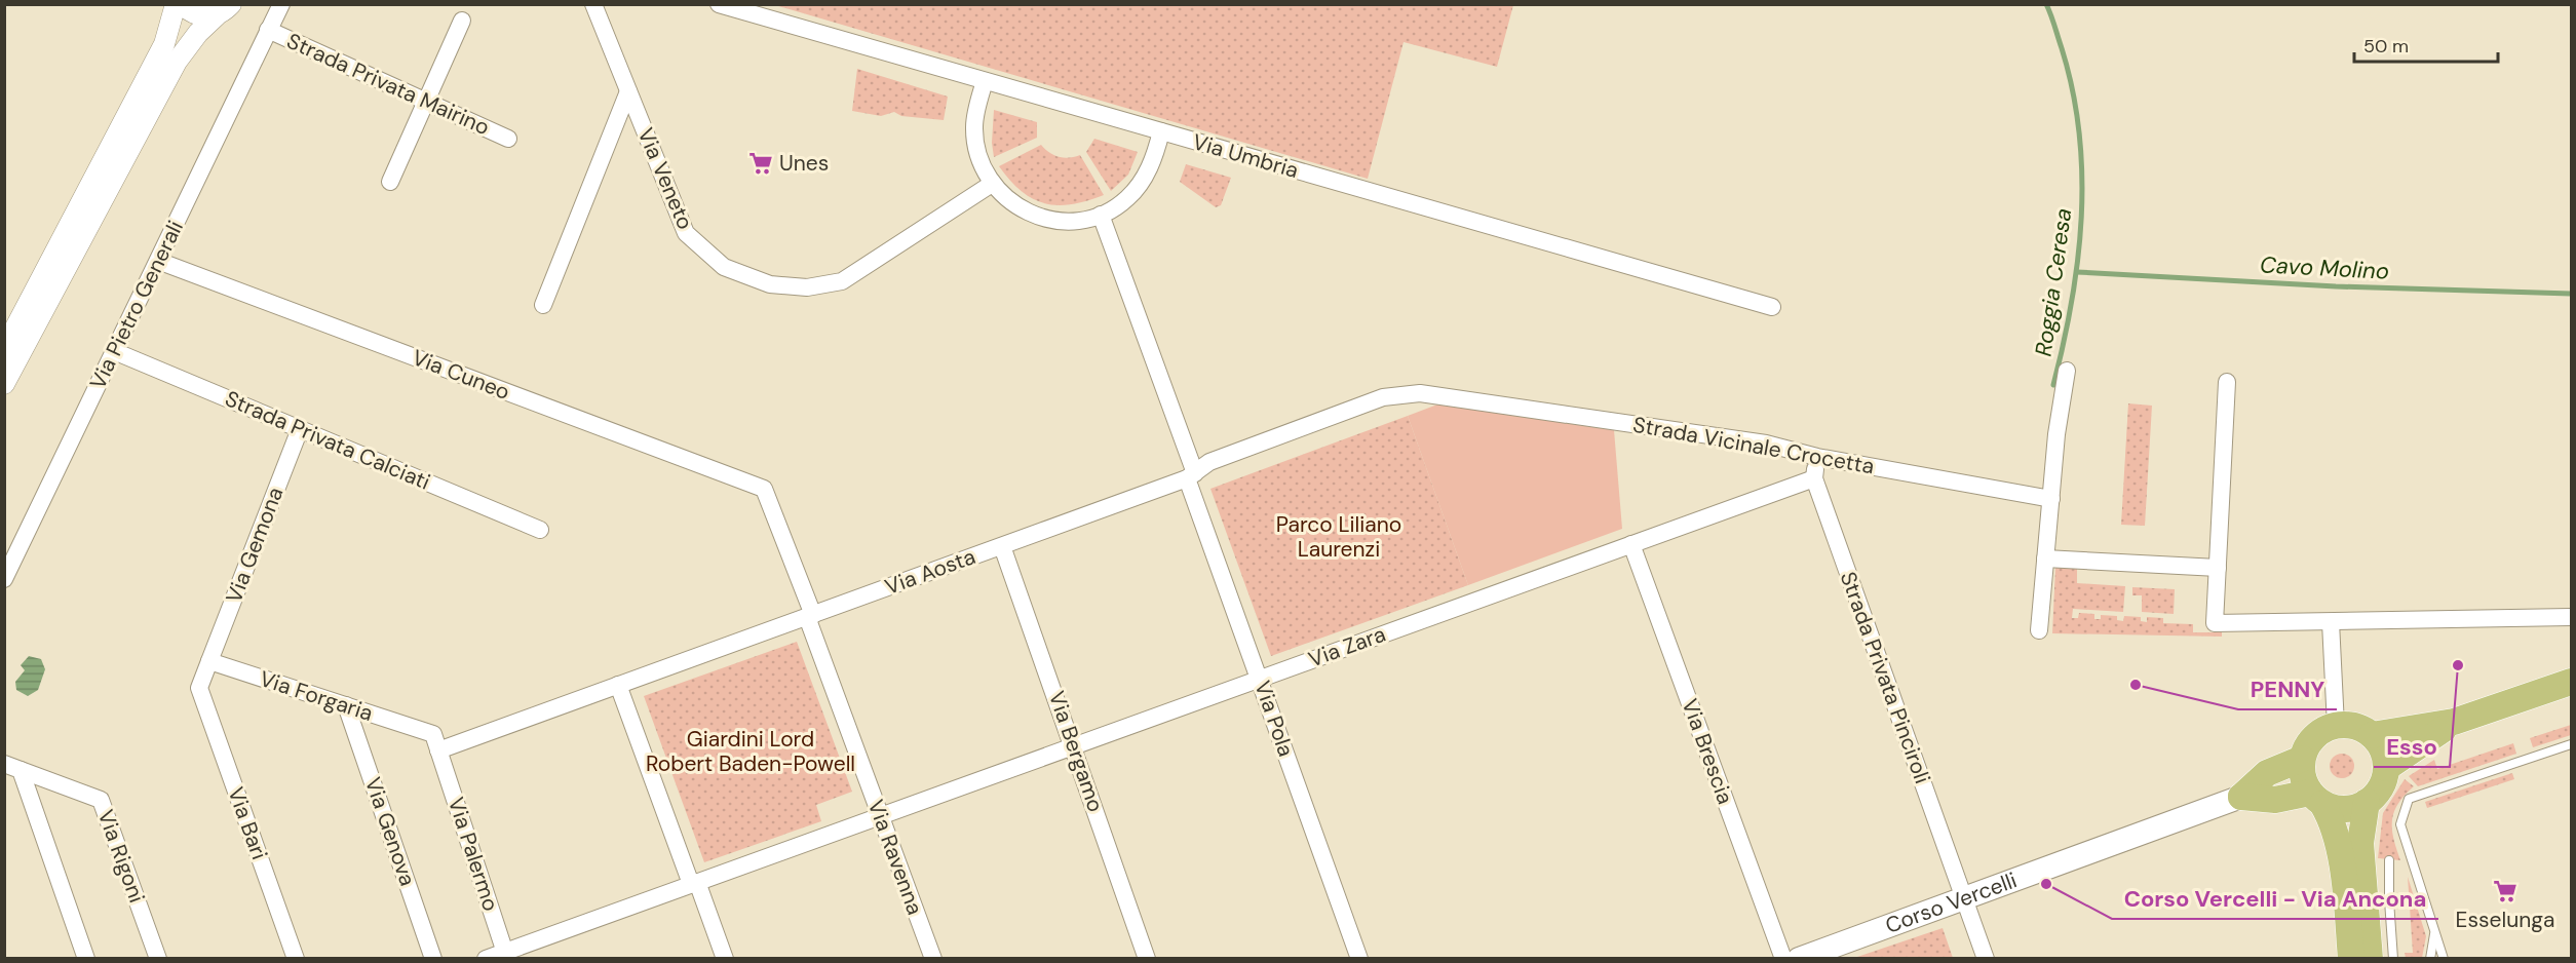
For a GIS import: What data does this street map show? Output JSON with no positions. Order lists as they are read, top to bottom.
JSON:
{
  "streets": {
    "main road": ["Corso Vercelli"],
    "street": [
      "Strada Privata Mairino",
      "Via Umbria",
      "Via Veneto",
      "Via Pietro Generali",
      "Via Cuneo",
      "Strada Privata Calciati",
      "Strada Vicinale Crocetta",
      "Via Gemona",
      "Via Aosta",
      "Via Zara",
      "Strada Privata Pinciroli",
      "Via Forgaria",
      "Via Pola",
      "Via Bergamo",
      "Via Brescia",
      "Via Bari",
      "Via Genova",
      "Via Palermo",
      "Via Rigoni",
      "Via Ravenna"
    ]
  },
  "crossings": [
    ["Strada Privata Mairino", "Via Pietro Generali"],
    ["Via Pietro Generali", "Via Cuneo"],
    ["Via Pietro Generali", "Strada Privata Calciati"],
    ["Via Cuneo", "Via Ravenna"],
    ["Strada Privata Calciati", "Via Gemona"],
    ["Strada Vicinale Crocetta", "Via Aosta"],
    ["Strada Vicinale Crocetta", "Strada Privata Pinciroli"],
    ["Via Gemona", "Via Forgaria"],
    ["Via Gemona", "Via Bari"],
    ["Via Aosta", "Via Forgaria"],
    ["Via Aosta", "Via Pola"],
    ["Via Aosta", "Via Bergamo"],
    ["Via Aosta", "Via Palermo"],
    ["Via Aosta", "Via Ravenna"],
    ["Via Zara", "Strada Privata Pinciroli"],
    ["Via Zara", "Via Pola"],
    ["Via Zara", "Via Bergamo"],
    ["Via Zara", "Via Brescia"],
    ["Via Zara", "Via Palermo"],
    ["Via Zara", "Via Ravenna"],
    ["Strada Privata Pinciroli", "Corso Vercelli"],
    ["Via Forgaria", "Via Bari"],
    ["Via Forgaria", "Via Genova"],
    ["Via Forgaria", "Via Palermo"]
  ],
  "water": ["Cavo Molino", "Roggia Ceresa"],
  "parks": ["Parco Liliano Laurenzi", "Giardini Lord Robert Baden-Powell"],
  "places": {
    "supermarket": ["Unes", "Esselunga"],
    "other": ["Esso", "PENNY", "Corso Vercelli - Via Ancona"]
  },
  "scale_bar": "50 m"
}
